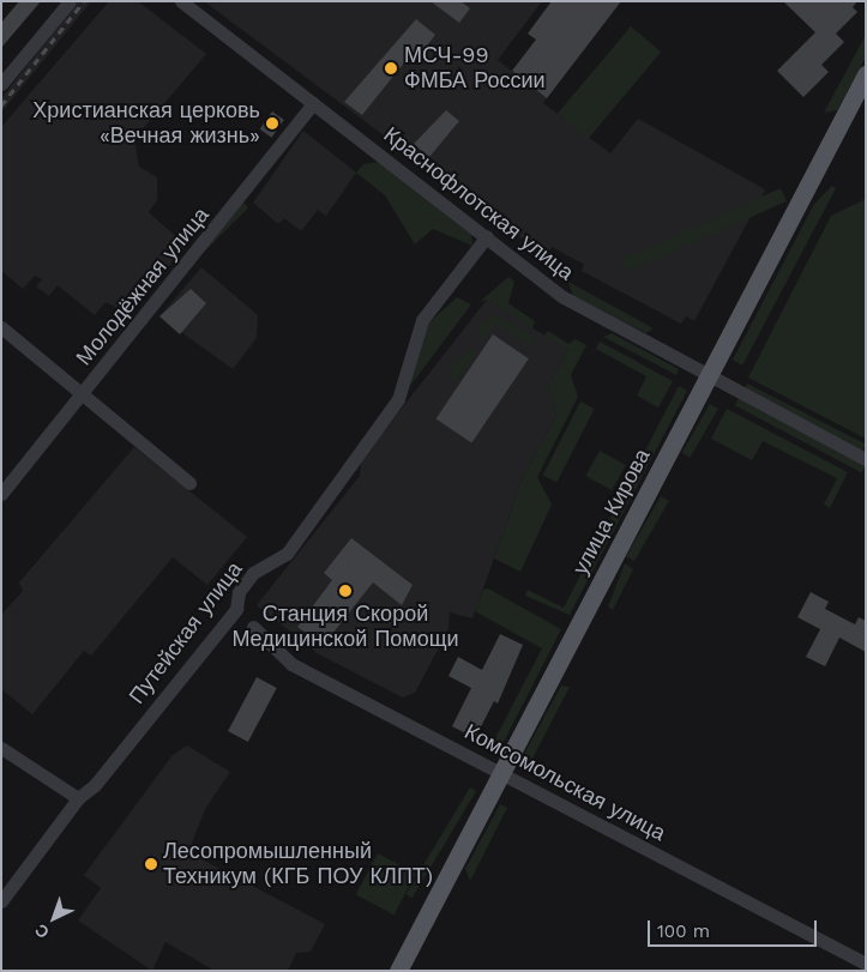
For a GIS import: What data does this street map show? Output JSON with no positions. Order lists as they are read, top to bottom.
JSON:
{
  "streets": {
    "main road": ["улица Кирова"],
    "street": [
      "Краснофлотская улица",
      "Молодёжная улица",
      "Путейская улица",
      "Комсомольская улица"
    ]
  },
  "crossings": [
    ["Краснофлотская улица", "Молодёжная улица"],
    ["Краснофлотская улица", "улица Кирова"],
    ["Краснофлотская улица", "Путейская улица"],
    ["улица Кирова", "Комсомольская улица"]
  ],
  "places": [
    "МСЧ-99 ФМБА России",
    "Христианская церковь «Вечная жизнь»",
    "Станция Скорой Медицинской Помощи",
    "Лесопромышленный Техникум (КГБ ПОУ КЛПТ)"
  ],
  "scale_bar": "100 m",
  "north": "bottom left"
}
